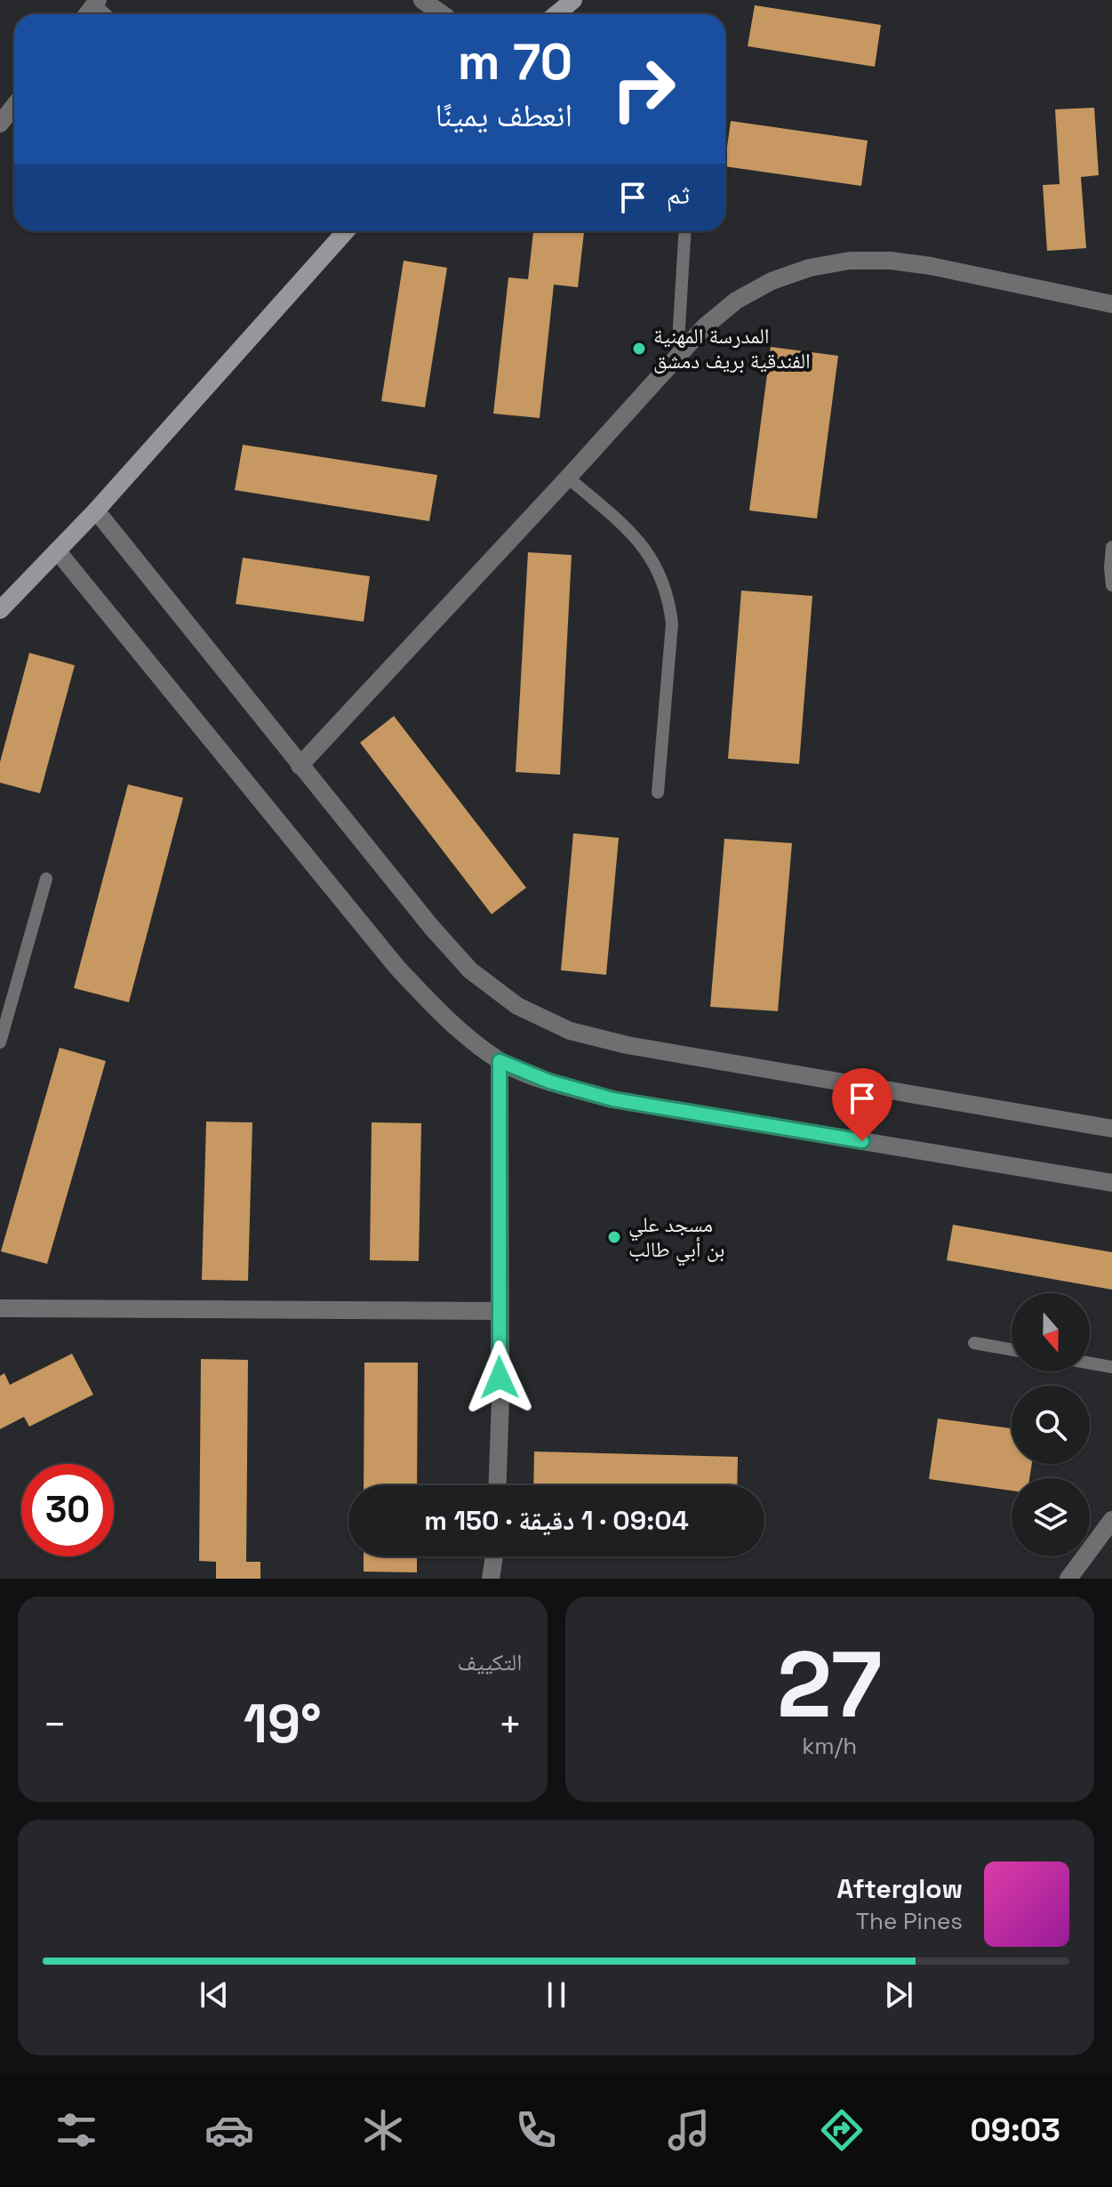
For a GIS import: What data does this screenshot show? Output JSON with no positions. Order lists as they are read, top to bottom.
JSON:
{
  "places": ["المدرسة المهنية الفندقية بريف دمشق", "مسجد علي بن أبي طالب"],
  "north": "bottom",
  "page": {
    "turn": ["70 m", "انعطف يمينًا"],
    "then": "ثم",
    "limit": "30",
    "trip": "09:04 · 1 دقيقة · 150 m",
    "tile": [
      ["27", "km/h"],
      "التكييف"
    ],
    "heat": ["−", "19°", "+"],
    "song": ["Afterglow", "The Pines"],
    "tabs": "09:03"
  }
}
